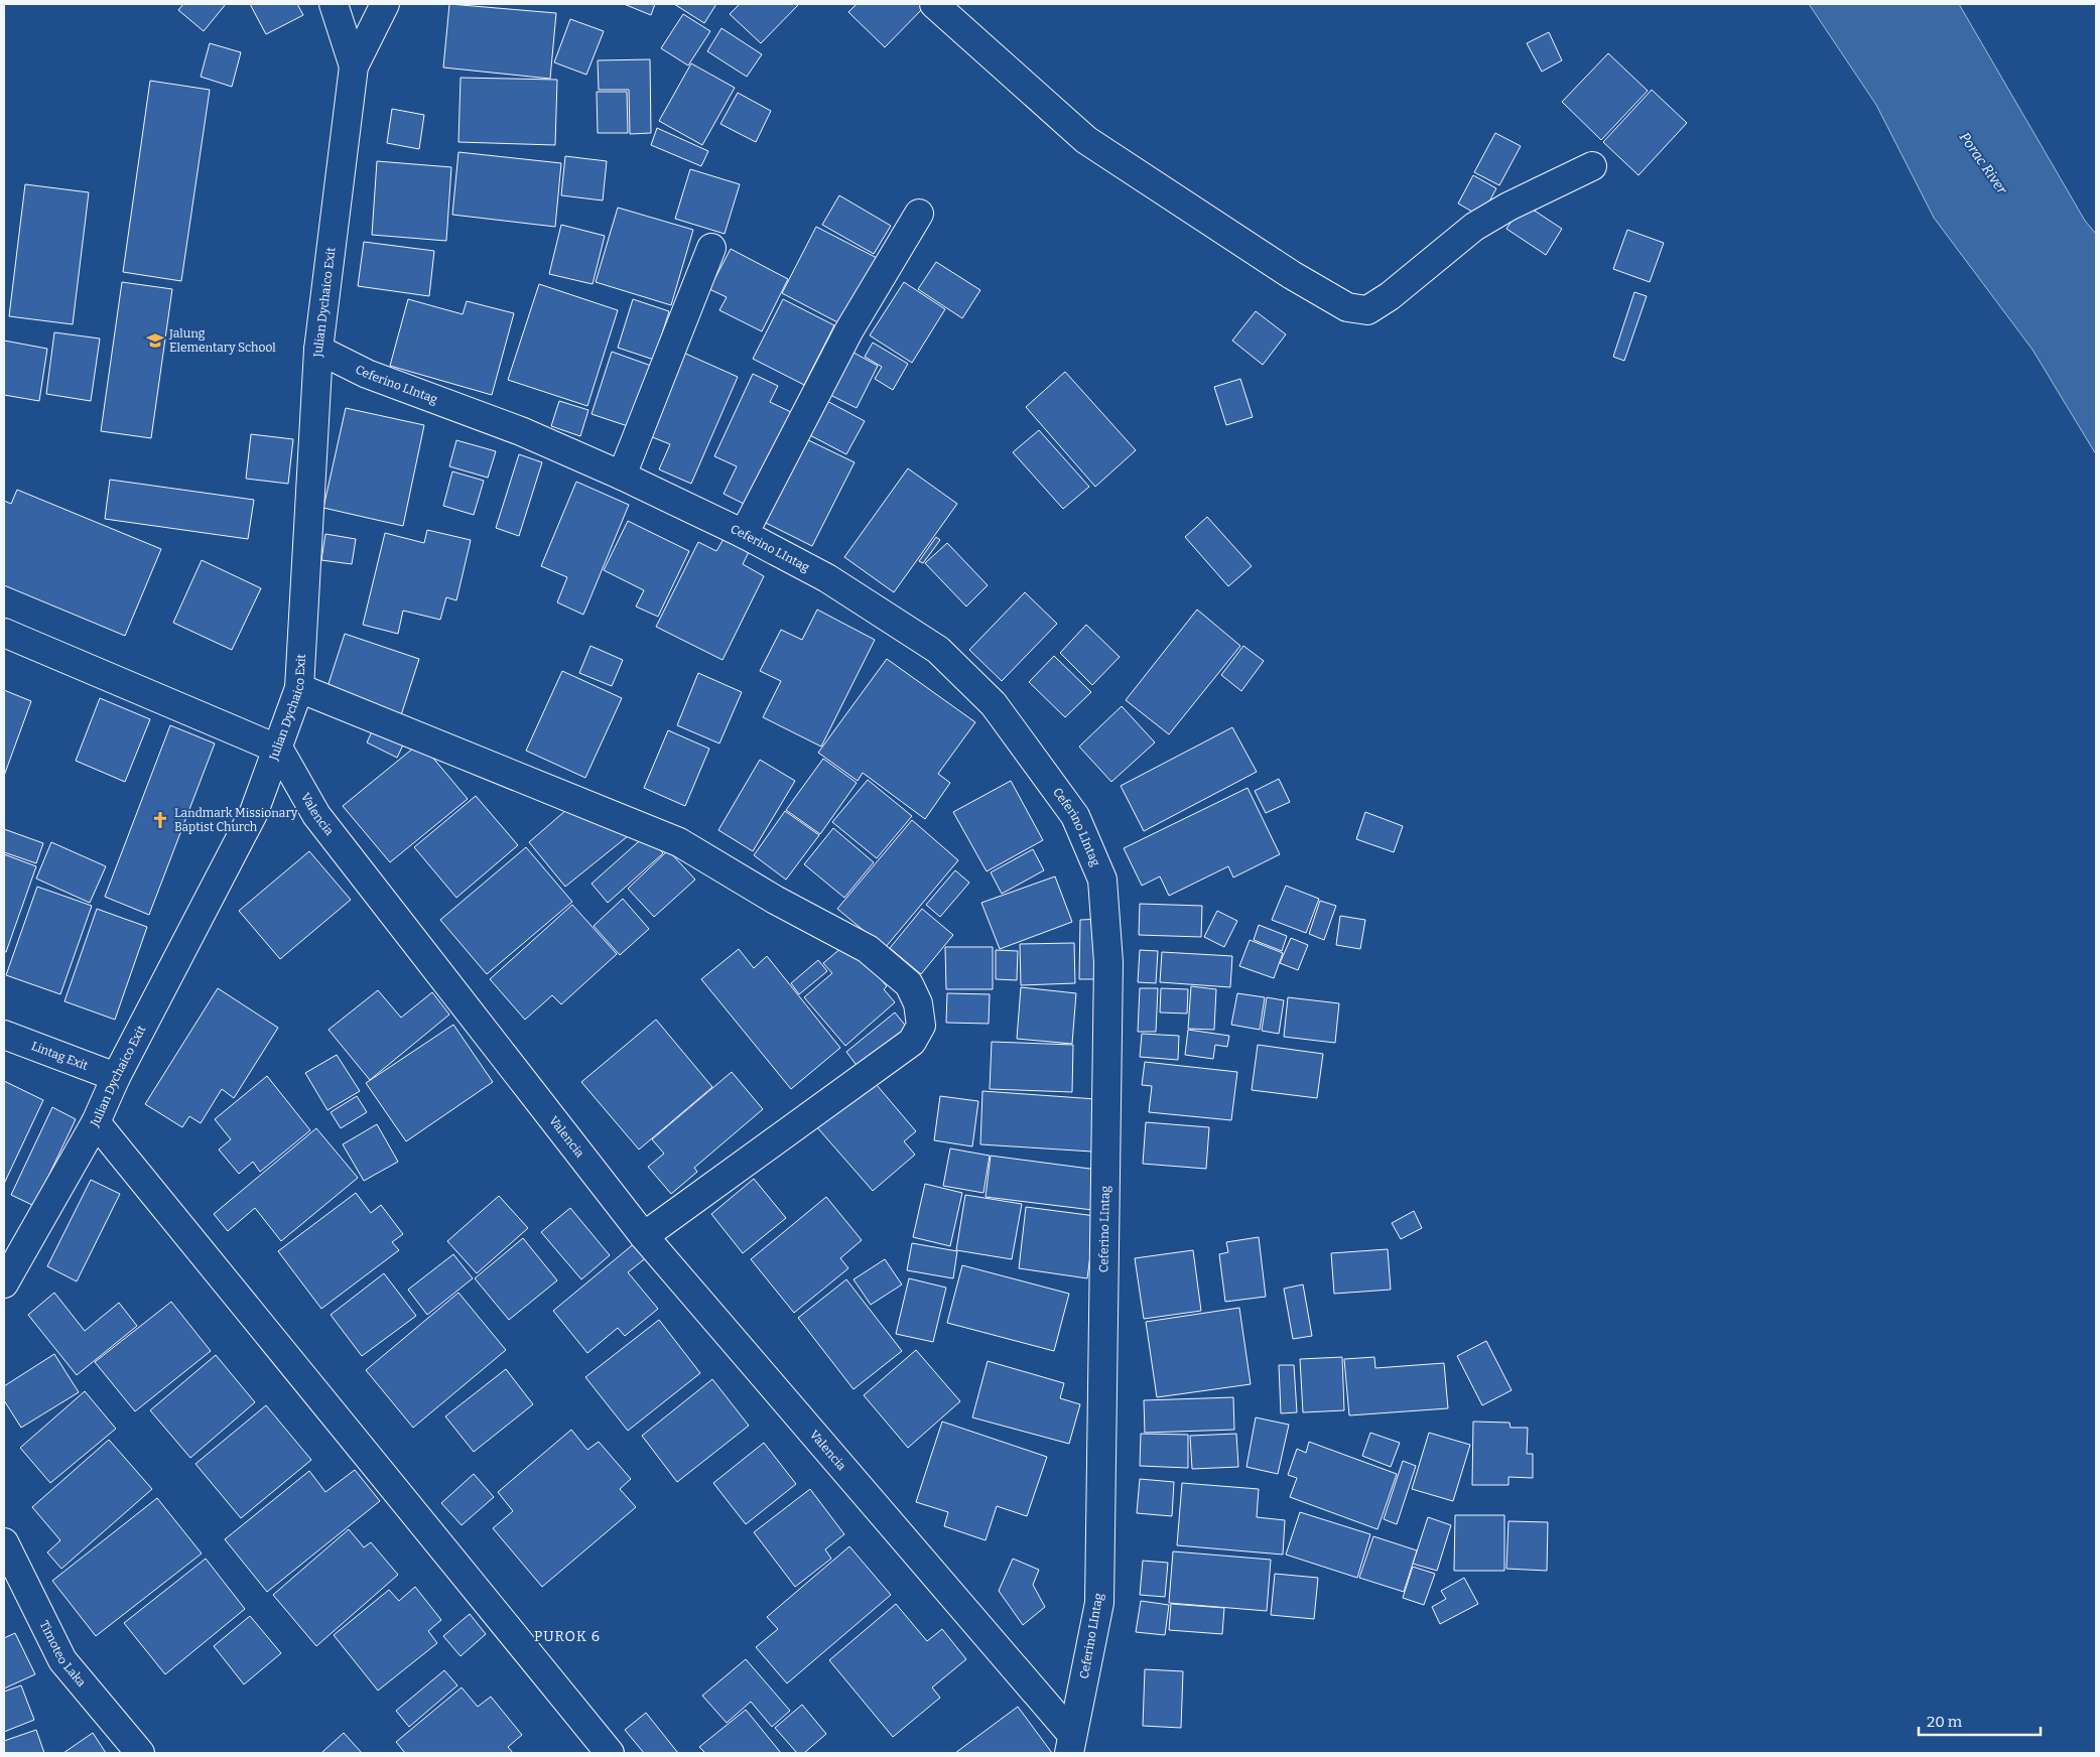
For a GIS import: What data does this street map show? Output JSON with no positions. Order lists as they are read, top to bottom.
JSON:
{
  "streets": {
    "street": [
      "Julian Dychaico Exit",
      "Ceferino LIntag",
      "Valencia",
      "Lintag Exit",
      "Timoteo Laka"
    ]
  },
  "crossings": [
    ["Julian Dychaico Exit", "Ceferino LIntag"],
    ["Julian Dychaico Exit", "Valencia"],
    ["Julian Dychaico Exit", "Lintag Exit"],
    ["Ceferino LIntag", "Valencia"]
  ],
  "districts": ["PUROK 6"],
  "water": ["Porac River"],
  "places": {
    "school or university": ["Jalung Elementary School"],
    "church": ["Landmark Missionary Baptist Church"]
  },
  "scale_bar": "20 m"
}
